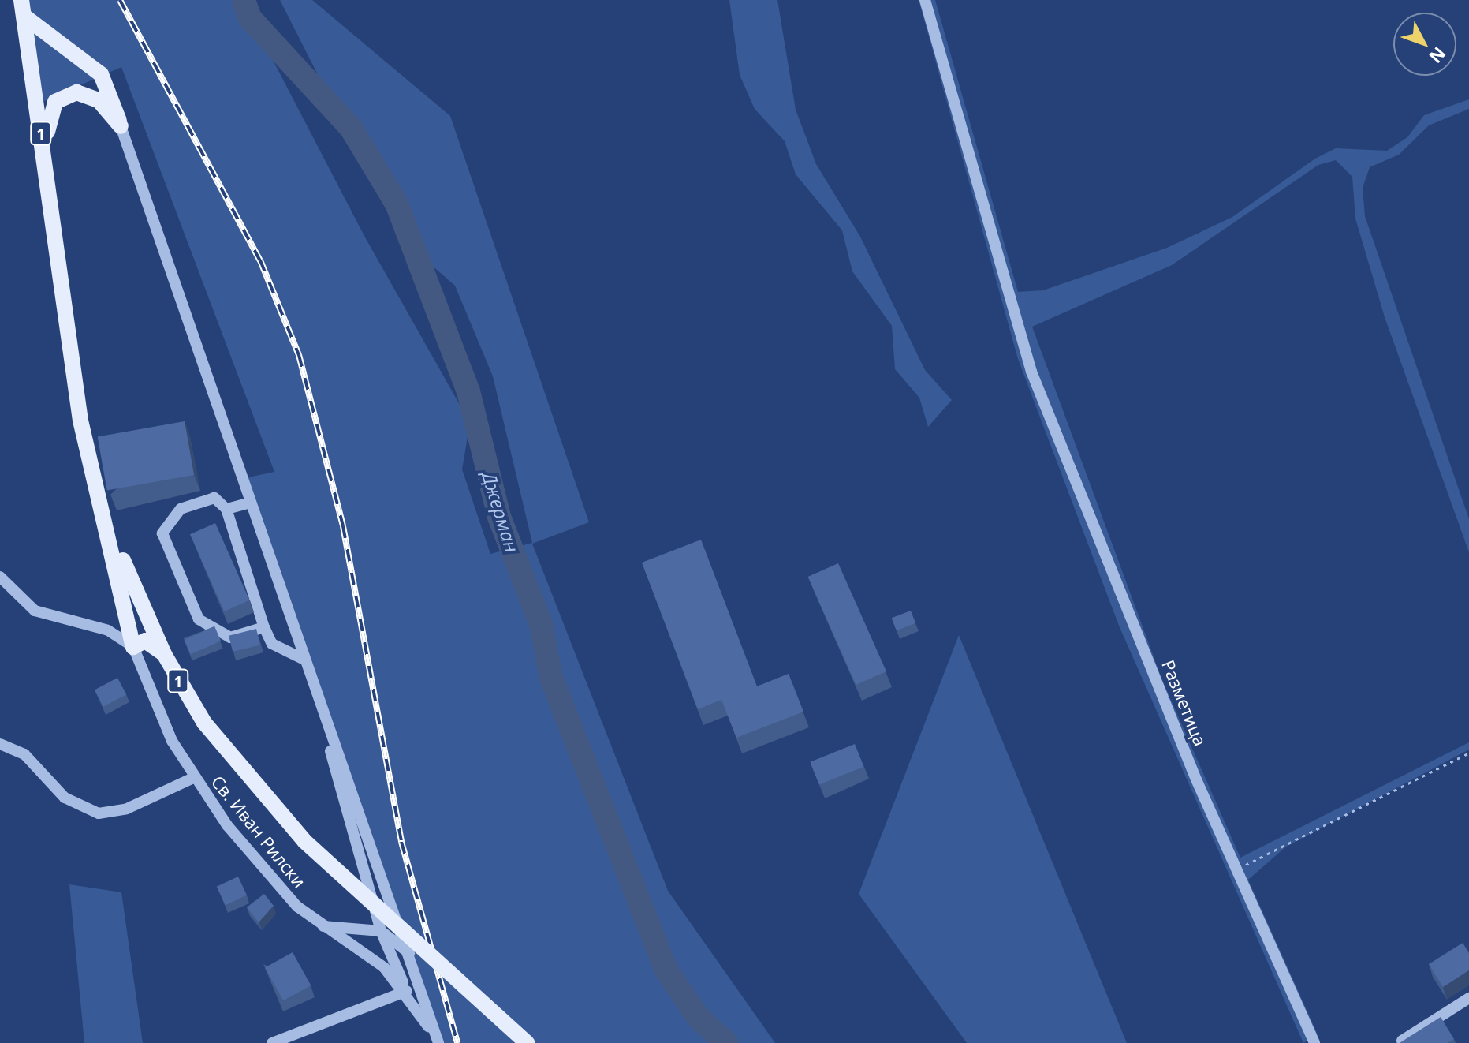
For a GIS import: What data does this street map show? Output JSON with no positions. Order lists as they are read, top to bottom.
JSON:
{
  "streets": {
    "main road": ["1"],
    "street": ["Разметица", "Св. Иван Рилски"]
  },
  "water": ["Джерман"],
  "north": "bottom right"
}
